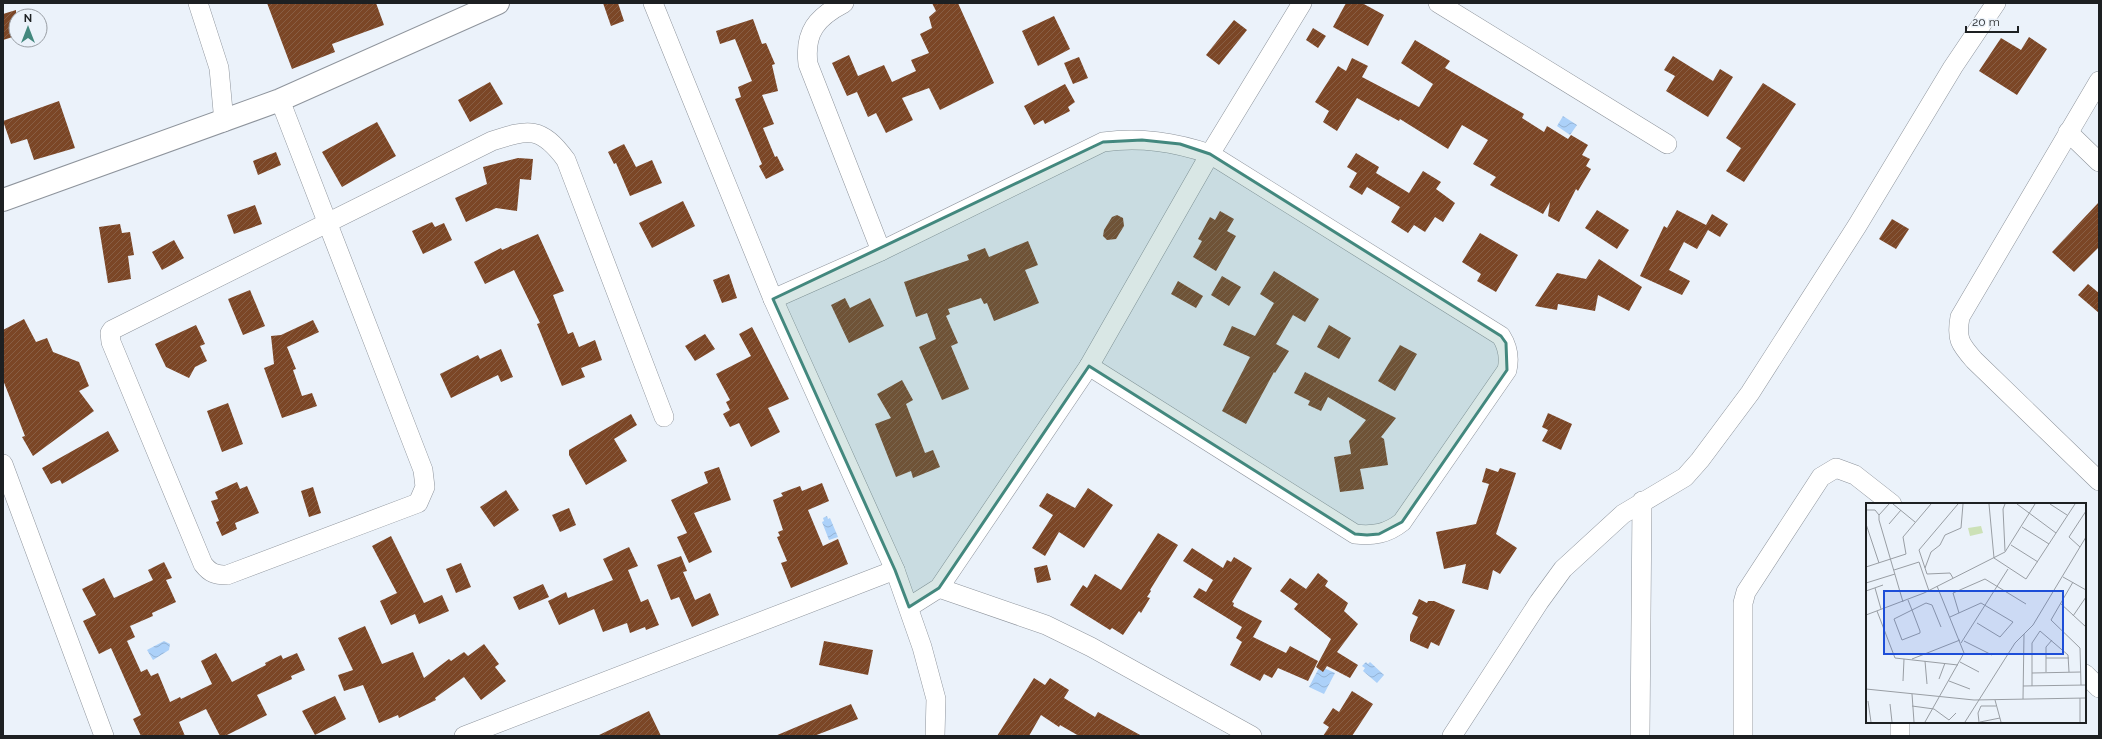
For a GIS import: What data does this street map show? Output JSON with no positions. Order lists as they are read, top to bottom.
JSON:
{
  "scale_bar": "20 m",
  "north": "top"
}
